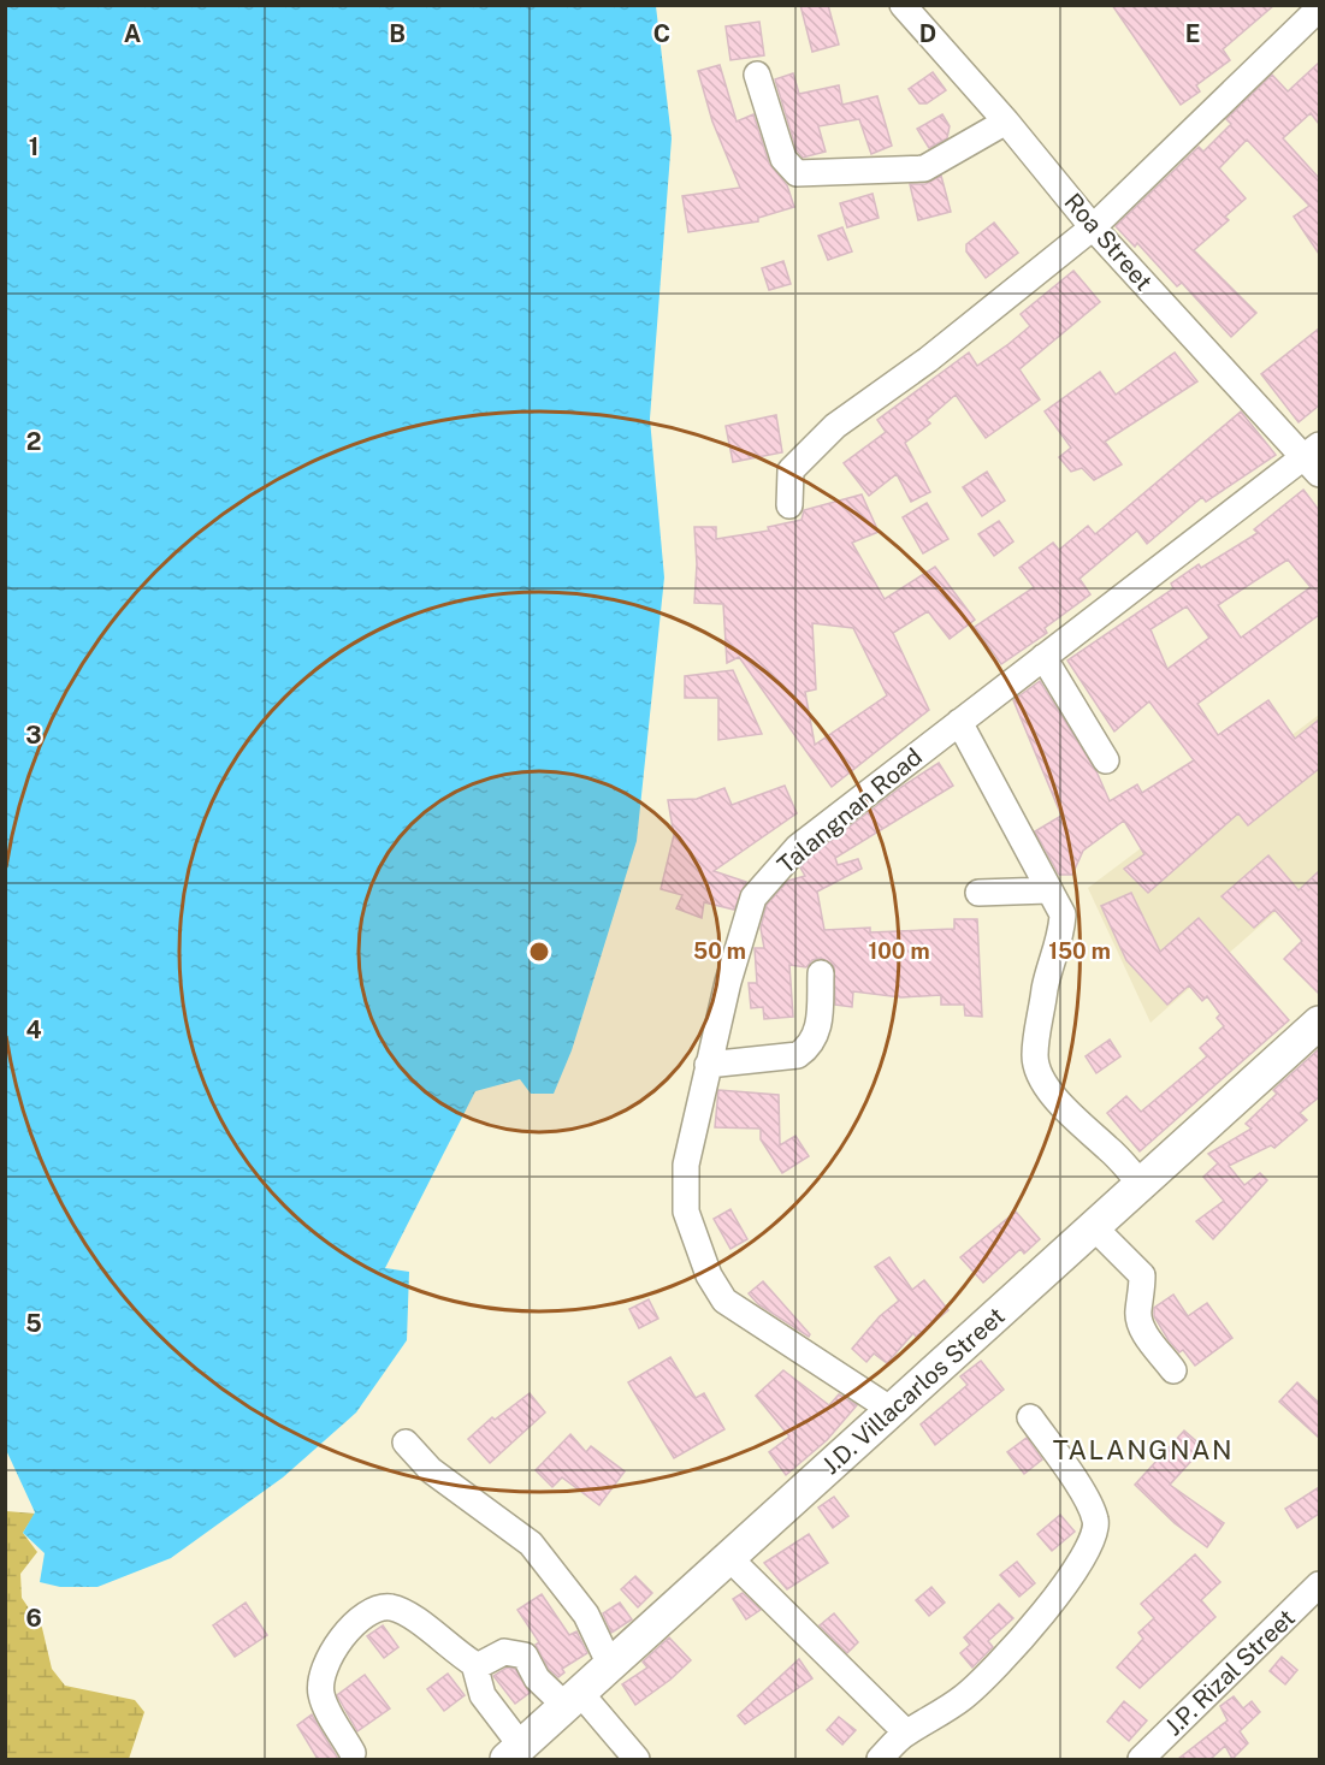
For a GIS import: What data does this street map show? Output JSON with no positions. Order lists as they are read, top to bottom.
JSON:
{
  "streets": {
    "street": [
      "Roa Street",
      "Talangnan Road",
      "J.D. Villacarlos Street",
      "J.P. Rizal Street"
    ]
  },
  "crossings": [
    ["Roa Street", "Talangnan Road"],
    ["Talangnan Road", "J.D. Villacarlos Street"]
  ],
  "districts": ["TALANGNAN"],
  "grid": {
    "columns": [
      "A",
      "B",
      "C",
      "D",
      "E"
    ],
    "rows": [
      "1",
      "2",
      "3",
      "4",
      "5",
      "6"
    ]
  },
  "rings": ["50 m", "100 m", "150 m"]
}
